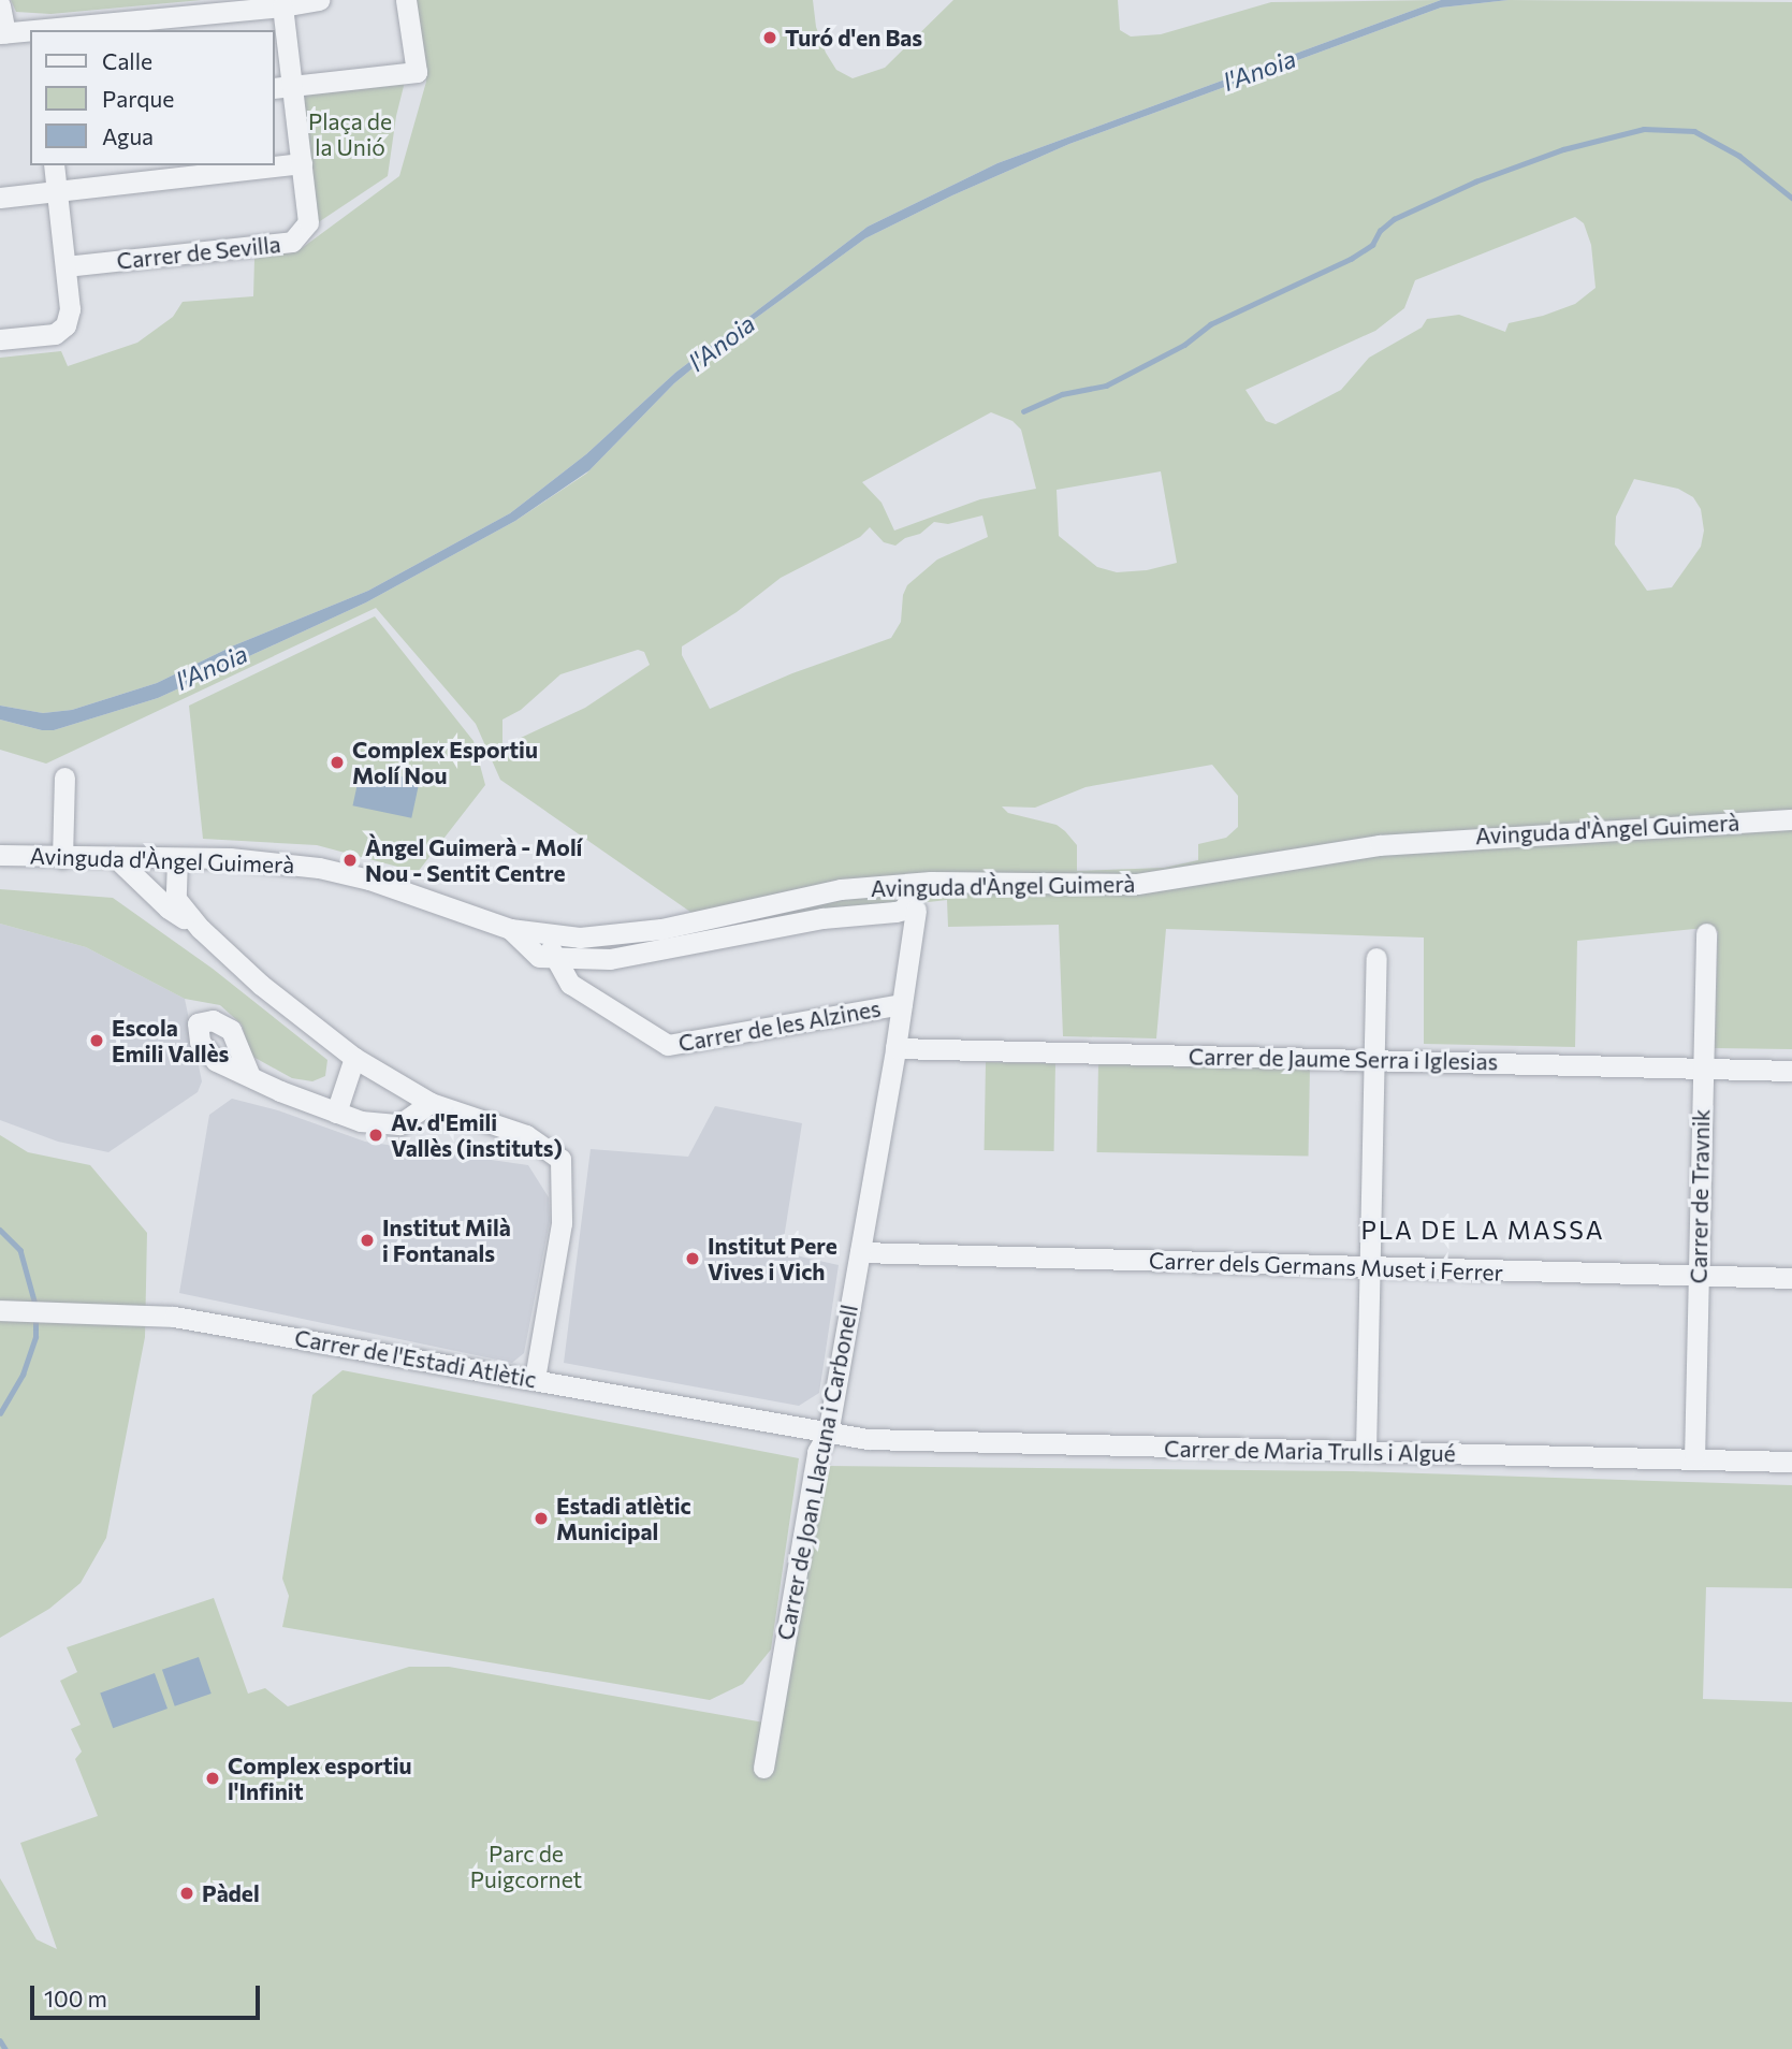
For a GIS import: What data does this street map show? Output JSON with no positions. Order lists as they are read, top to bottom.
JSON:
{
  "streets": {
    "street": [
      "Carrer de Sevilla",
      "Avinguda d'Àngel Guimerà",
      "Carrer de les Alzines",
      "Carrer de Jaume Serra i Iglesias",
      "Carrer de Travnik",
      "Carrer dels Germans Muset i Ferrer",
      "Carrer de l'Estadi Atlètic",
      "Carrer de Maria Trulls i Algué",
      "Carrer de Joan Llacuna i Carbonell"
    ]
  },
  "crossings": [
    ["Avinguda d'Àngel Guimerà", "Carrer de les Alzines"],
    ["Avinguda d'Àngel Guimerà", "Carrer de Joan Llacuna i Carbonell"],
    ["Carrer de les Alzines", "Carrer de Joan Llacuna i Carbonell"],
    ["Carrer de Jaume Serra i Iglesias", "Carrer de Travnik"],
    ["Carrer de Jaume Serra i Iglesias", "Carrer de Joan Llacuna i Carbonell"],
    ["Carrer de Travnik", "Carrer dels Germans Muset i Ferrer"],
    ["Carrer de Travnik", "Carrer de Maria Trulls i Algué"],
    ["Carrer dels Germans Muset i Ferrer", "Carrer de Joan Llacuna i Carbonell"],
    ["Carrer de l'Estadi Atlètic", "Carrer de Maria Trulls i Algué"],
    ["Carrer de l'Estadi Atlètic", "Carrer de Joan Llacuna i Carbonell"],
    ["Carrer de Maria Trulls i Algué", "Carrer de Joan Llacuna i Carbonell"]
  ],
  "districts": ["PLA DE LA MASSA"],
  "water": ["l'Anoia"],
  "parks": ["Plaça de la Unió", "Parc de Puigcornet"],
  "places": [
    "Turó d'en Bas",
    "Complex Esportiu Molí Nou",
    "Àngel Guimerà - Molí Nou - Sentit Centre",
    "Escola Emili Vallès",
    "Av. d'Emili Vallès (instituts)",
    "Institut Milà i Fontanals",
    "Institut Pere Vives i Vich",
    "Estadi atlètic Municipal",
    "Complex esportiu l'Infinit",
    "Pàdel"
  ],
  "legend": ["Calle", "Parque", "Agua"],
  "scale_bar": "100 m"
}
